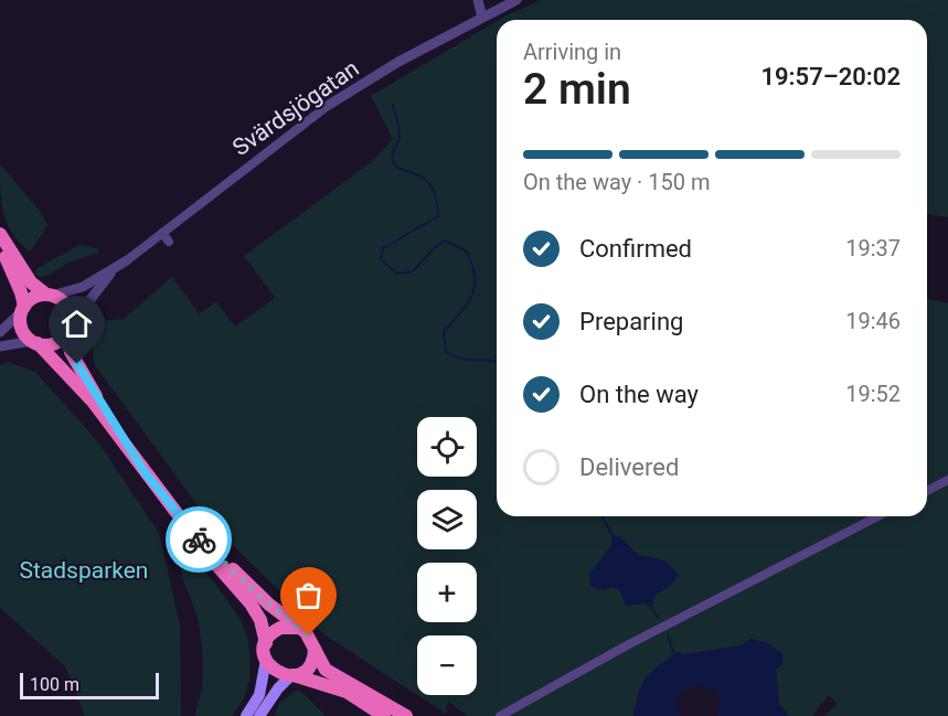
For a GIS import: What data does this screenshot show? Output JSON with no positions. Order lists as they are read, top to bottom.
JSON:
{
  "streets": {
    "street": ["Svärdsjögatan"]
  },
  "parks": ["Stadsparken"],
  "scale_bar": "100 m",
  "page": {
    "heading": ["2 min", "Arriving in", "19:57–20:02"],
    "bar": "On the way · 150 m",
    "list": [
      ["Confirmed", "19:37"],
      ["Preparing", "19:46"],
      ["On the way", "19:52"],
      "Delivered"
    ],
    "map_buttons": ["+", "−"],
    "scale": "100 m"
  }
}
